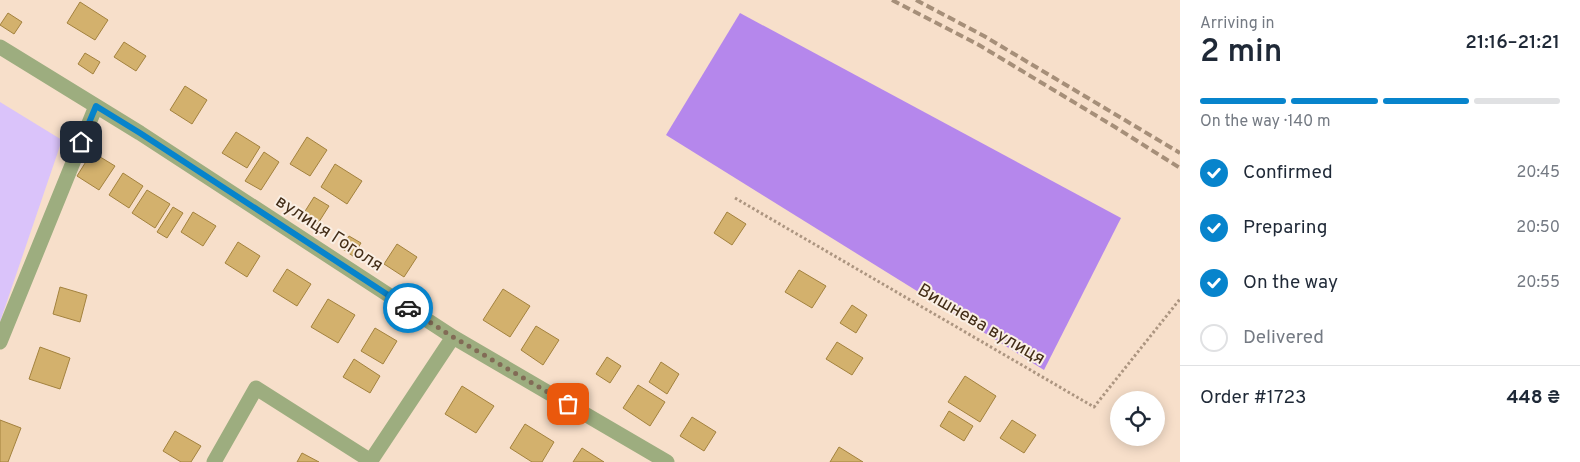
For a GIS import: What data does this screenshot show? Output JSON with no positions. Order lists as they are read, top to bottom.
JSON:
{
  "streets": {
    "street": ["вулиця Гоголя"],
    "path": ["Вишнева вулиця"]
  },
  "page": {
    "heading": ["2 min", "Arriving in", "21:16–21:21"],
    "panel": ["Order #1723", "448 ₴"],
    "bar": "On the way · 140 m",
    "list": [
      ["Confirmed", "20:45"],
      ["Preparing", "20:50"],
      ["On the way", "20:55"],
      "Delivered"
    ]
  }
}
